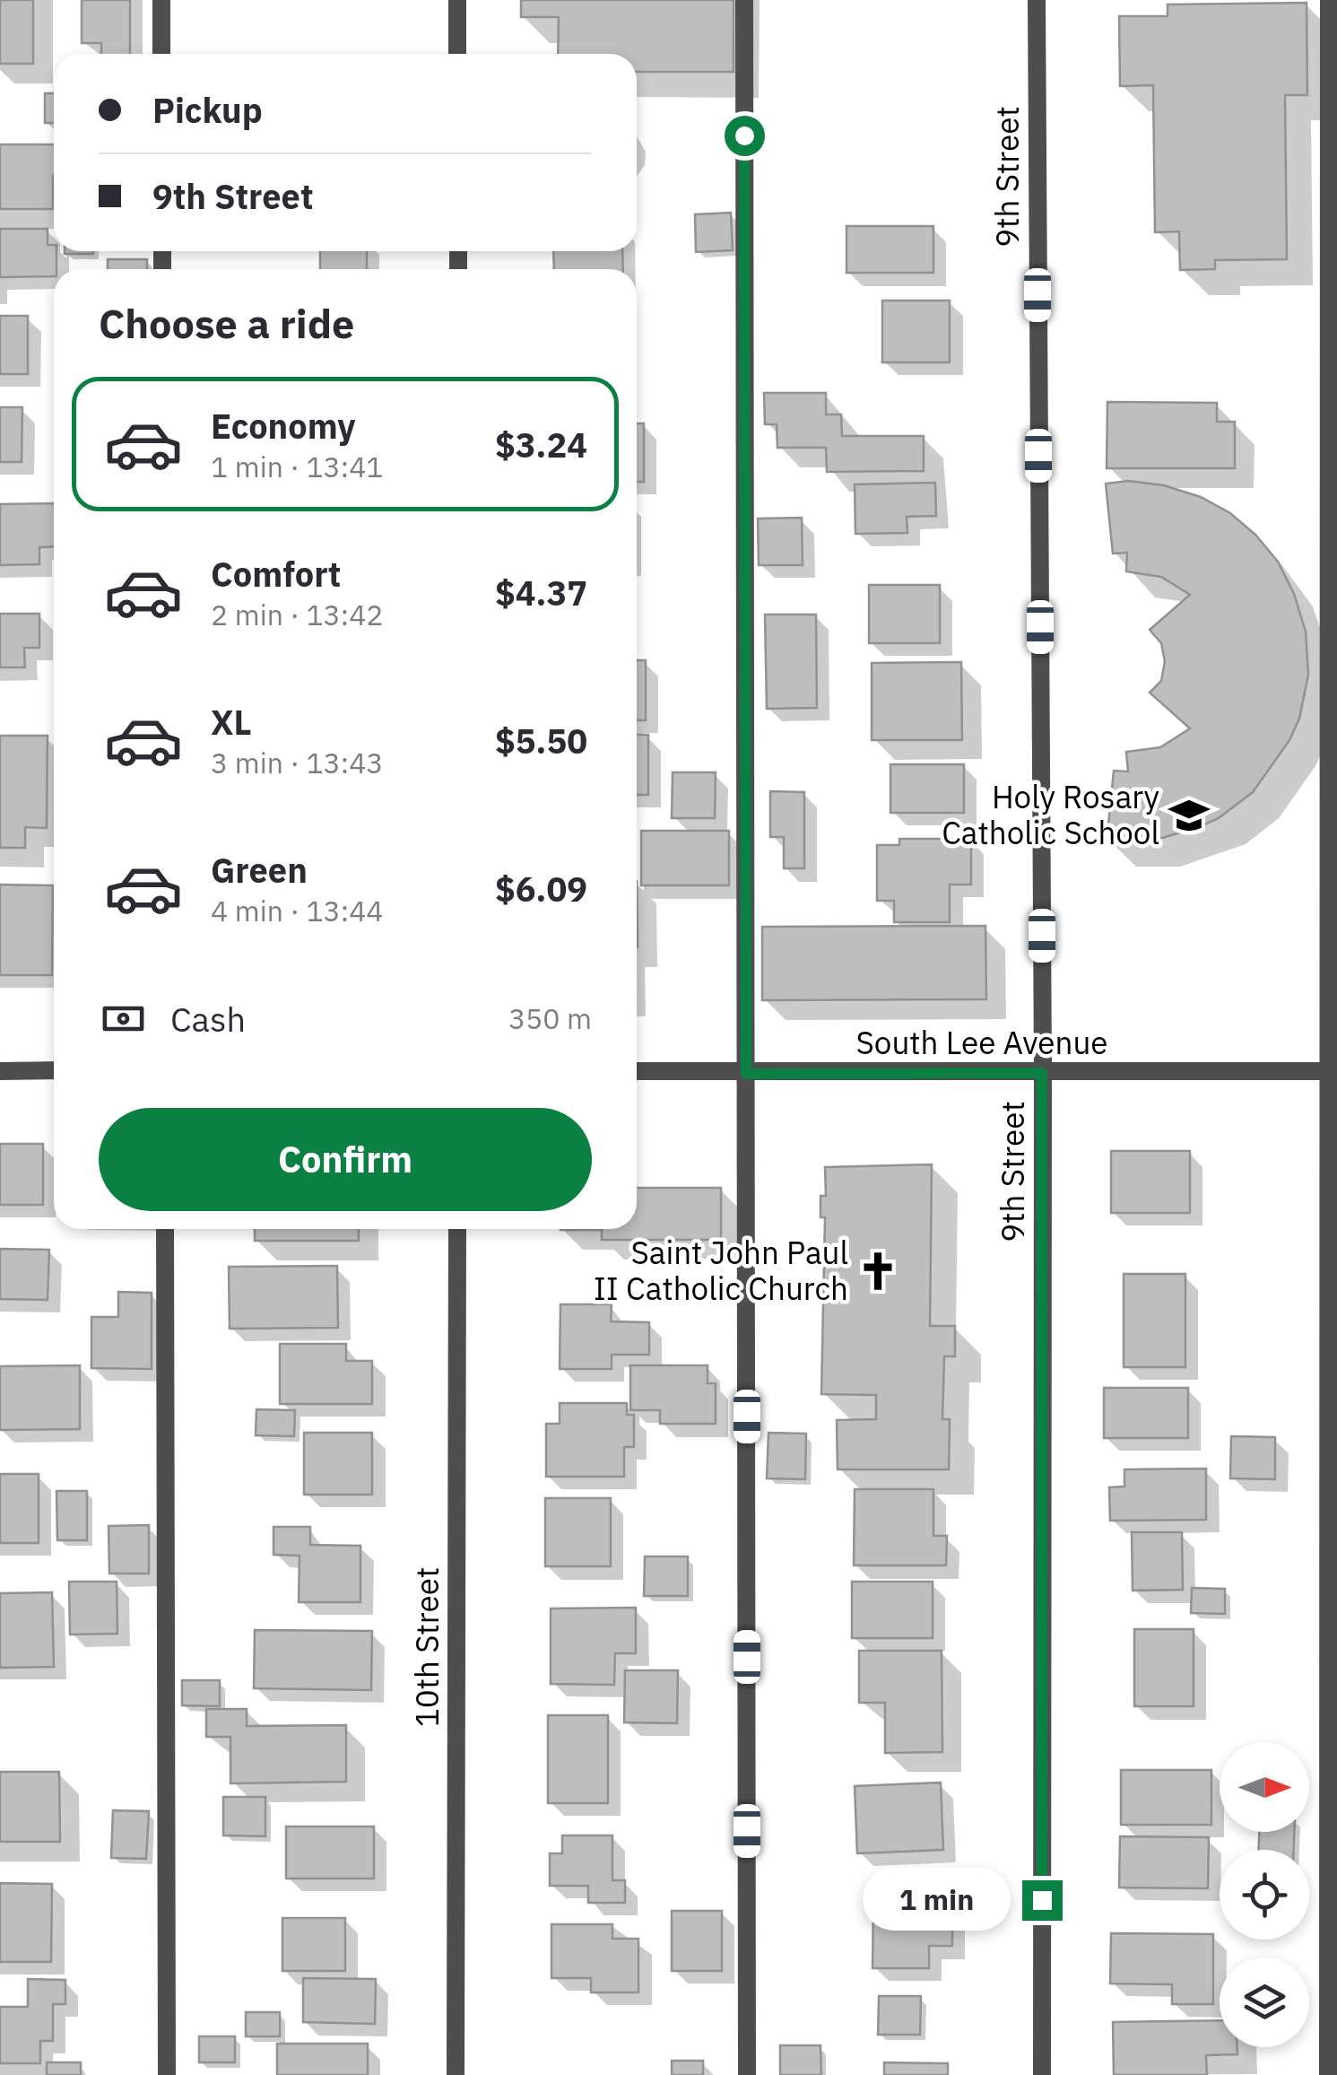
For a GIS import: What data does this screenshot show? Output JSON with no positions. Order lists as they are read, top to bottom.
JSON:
{
  "streets": {
    "street": ["9th Street", "South Lee Avenue", "10th Street"]
  },
  "crossings": [
    ["9th Street", "South Lee Avenue"]
  ],
  "places": {
    "school or university": ["Holy Rosary Catholic School"],
    "church": ["Saint John Paul II Catholic Church"]
  },
  "north": "right",
  "page": {
    "banner": ["Pickup", "9th Street"],
    "heading": "Choose a ride",
    "list": [
      {
        "name": "Economy",
        "note": "1 min · 13:41",
        "value": "$3.24"
      },
      {
        "name": "Comfort",
        "note": "2 min · 13:42",
        "value": "$4.37"
      },
      {
        "name": "XL",
        "note": "3 min · 13:43",
        "value": "$5.50"
      },
      {
        "name": "Green",
        "note": "4 min · 13:44",
        "value": "$6.09"
      }
    ],
    "pay": ["Cash", "350 m"],
    "buttons": "Confirm",
    "bubble": "1 min"
  }
}
